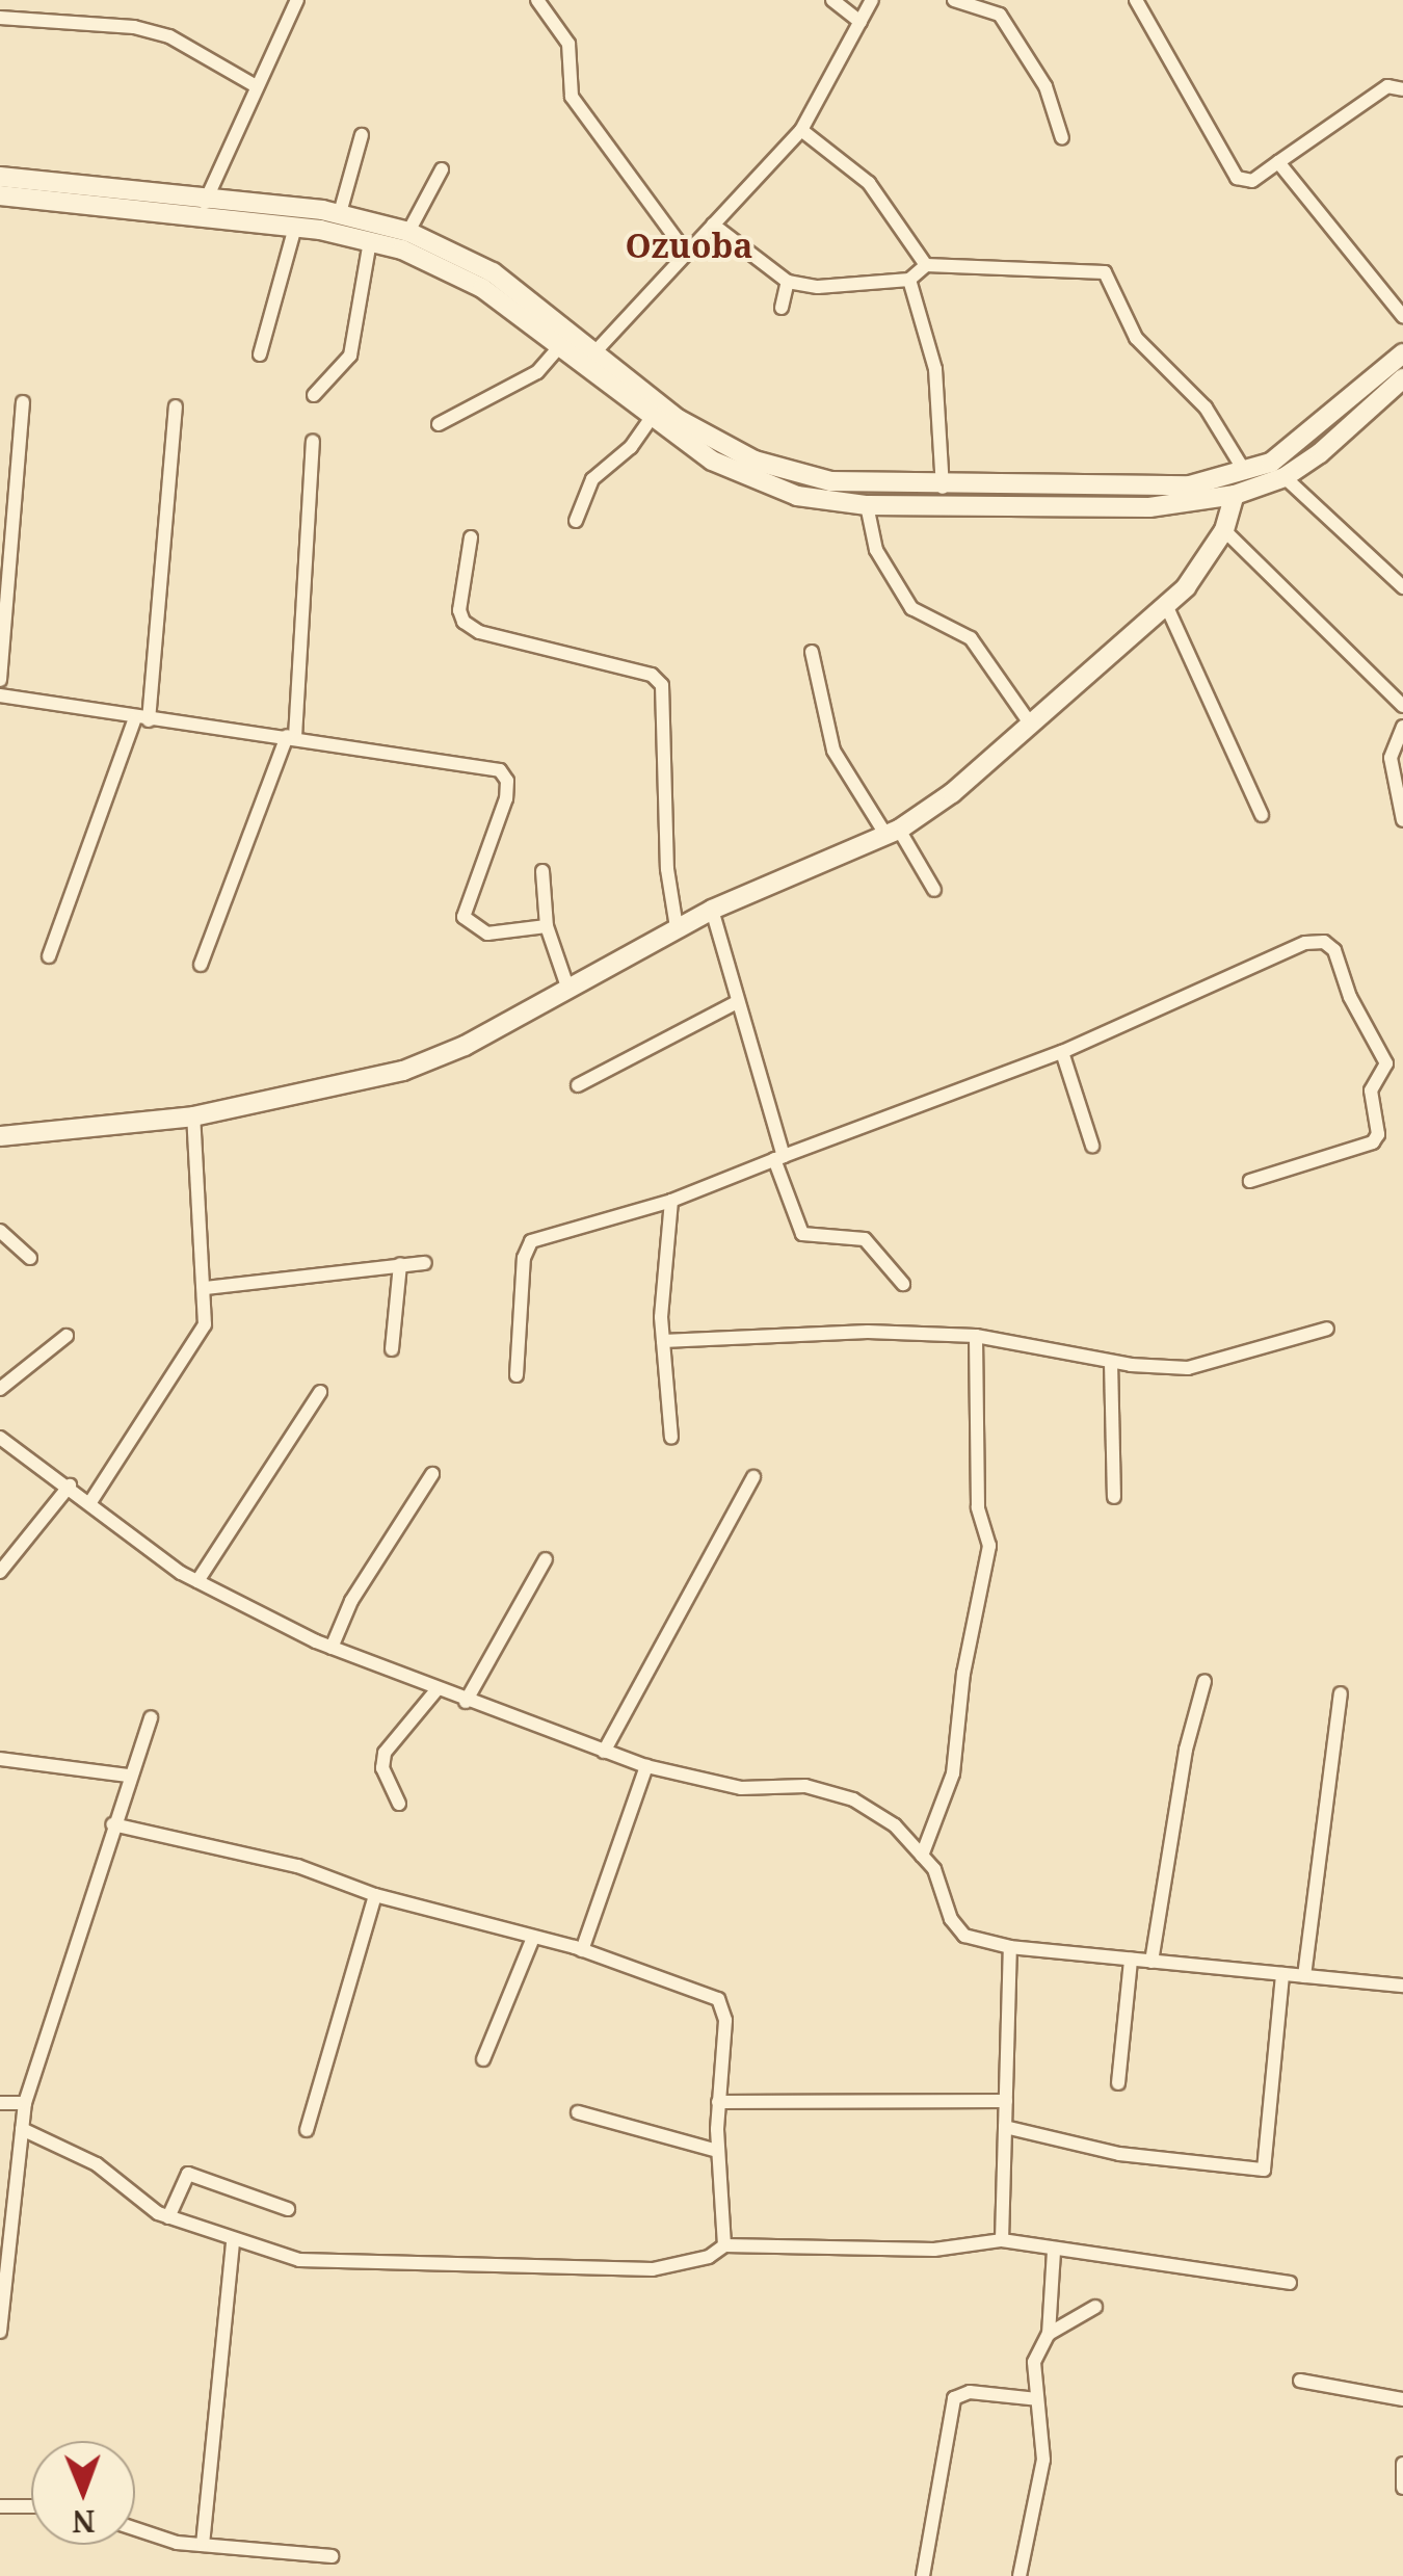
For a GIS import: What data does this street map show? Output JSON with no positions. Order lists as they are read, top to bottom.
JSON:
{
  "districts": ["Ozuoba"],
  "north": "bottom"
}
